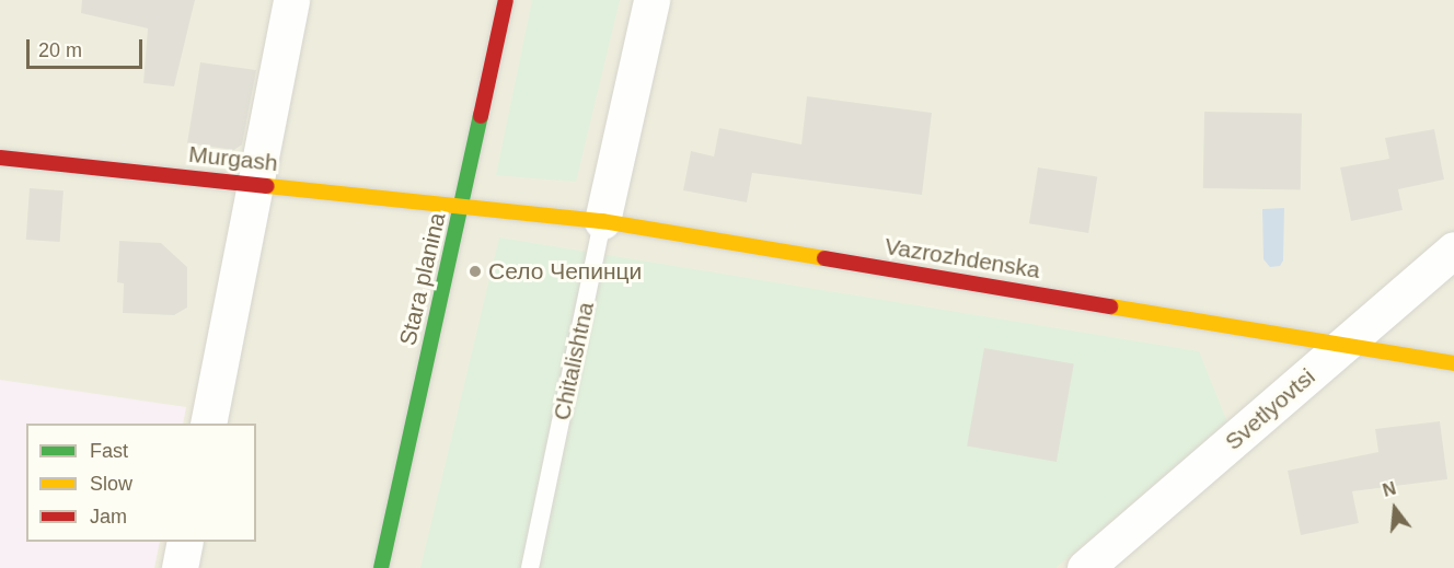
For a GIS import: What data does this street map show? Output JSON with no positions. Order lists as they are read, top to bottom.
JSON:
{
  "streets": {
    "street": [
      "Murgash",
      "Vazrozhdenska",
      "Stara planina",
      "Chitalishtna",
      "Svetlyovtsi"
    ]
  },
  "crossings": [
    ["Murgash", "Vazrozhdenska"],
    ["Murgash", "Stara planina"],
    ["Vazrozhdenska", "Stara planina"],
    ["Vazrozhdenska", "Chitalishtna"],
    ["Vazrozhdenska", "Svetlyovtsi"]
  ],
  "places": ["Село Чепинци"],
  "legend": ["Fast", "Slow", "Jam"],
  "scale_bar": "20 m",
  "north": "top"
}
